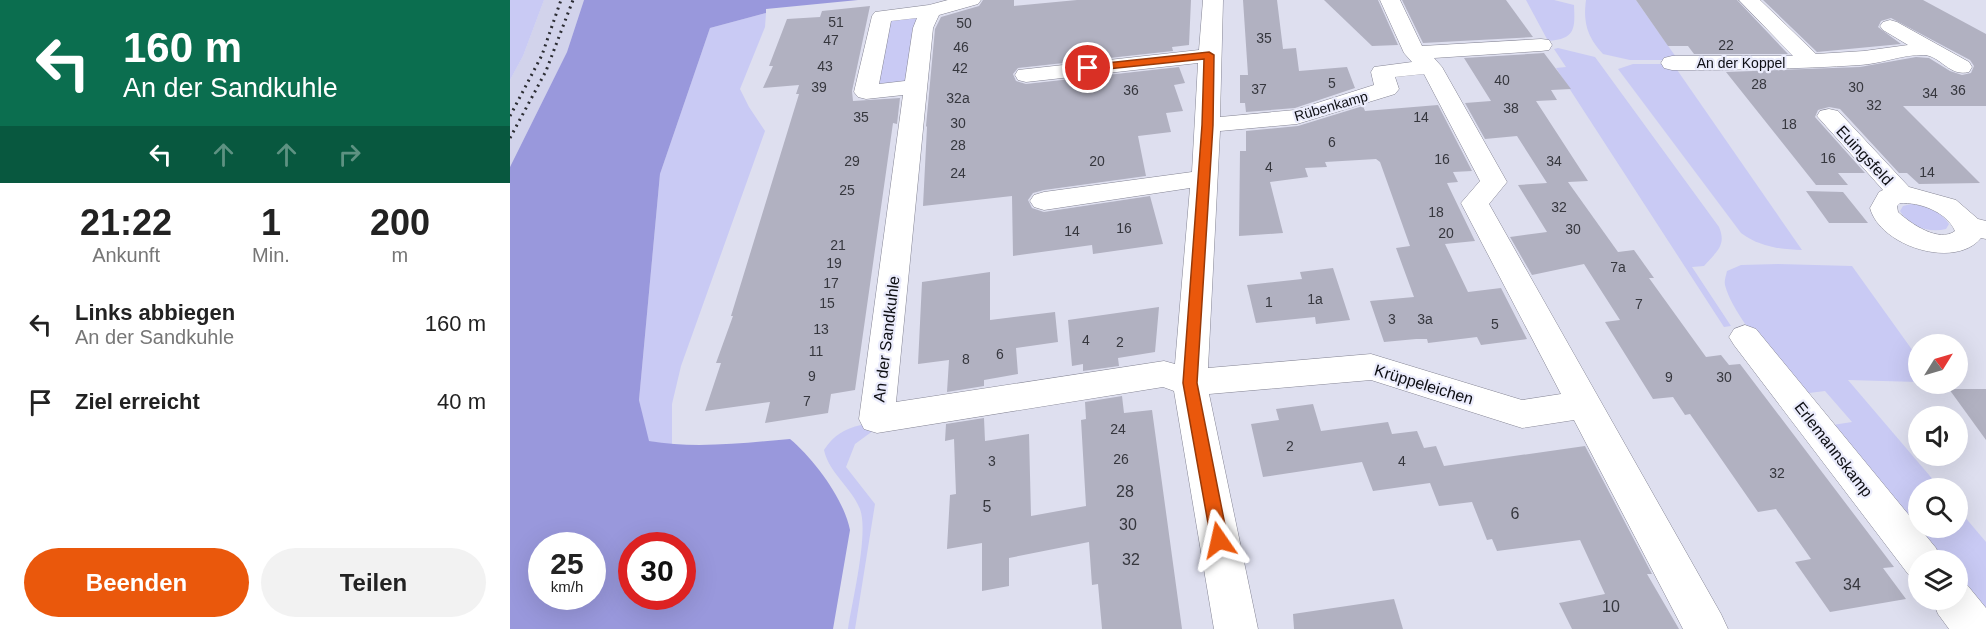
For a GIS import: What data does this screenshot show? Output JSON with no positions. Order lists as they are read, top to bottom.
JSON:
{
  "streets": {
    "street": [
      "An der Koppel",
      "Rübenkamp",
      "Euingsfeld",
      "An der Sandkuhle",
      "Krüppeleichen",
      "Erlemannskamp"
    ]
  },
  "crossings": [
    ["An der Sandkuhle", "Krüppeleichen"]
  ],
  "house_numbers": [
    "51",
    "50",
    "35",
    "47",
    "22",
    "46",
    "43",
    "42",
    "40",
    "5",
    "28",
    "39",
    "30",
    "37",
    "36",
    "36",
    "34",
    "32a",
    "32",
    "38",
    "35",
    "14",
    "30",
    "18",
    "6",
    "28",
    "16",
    "16",
    "29",
    "20",
    "34",
    "4",
    "14",
    "24",
    "25",
    "32",
    "18",
    "16",
    "30",
    "14",
    "20",
    "21",
    "19",
    "7a",
    "17",
    "1a",
    "1",
    "15",
    "7",
    "3",
    "3a",
    "5",
    "13",
    "4",
    "2",
    "11",
    "6",
    "8",
    "9",
    "9",
    "30",
    "7",
    "24",
    "2",
    "26",
    "3",
    "4",
    "32",
    "28",
    "5",
    "6",
    "30",
    "32",
    "34",
    "10"
  ],
  "north": "top right",
  "page": {
    "turn": ["160 m", "An der Sandkuhle"],
    "eta": [
      "21:22",
      "Ankunft",
      "1",
      "Min.",
      "200",
      "m"
    ],
    "list": [
      {
        "name": "Links abbiegen",
        "note": "An der Sandkuhle",
        "value": "160 m"
      },
      {
        "name": "Ziel erreicht",
        "value": "40 m"
      }
    ],
    "speed": "25 km/h",
    "limit": "30",
    "buttons": ["Beenden", "Teilen"]
  }
}
